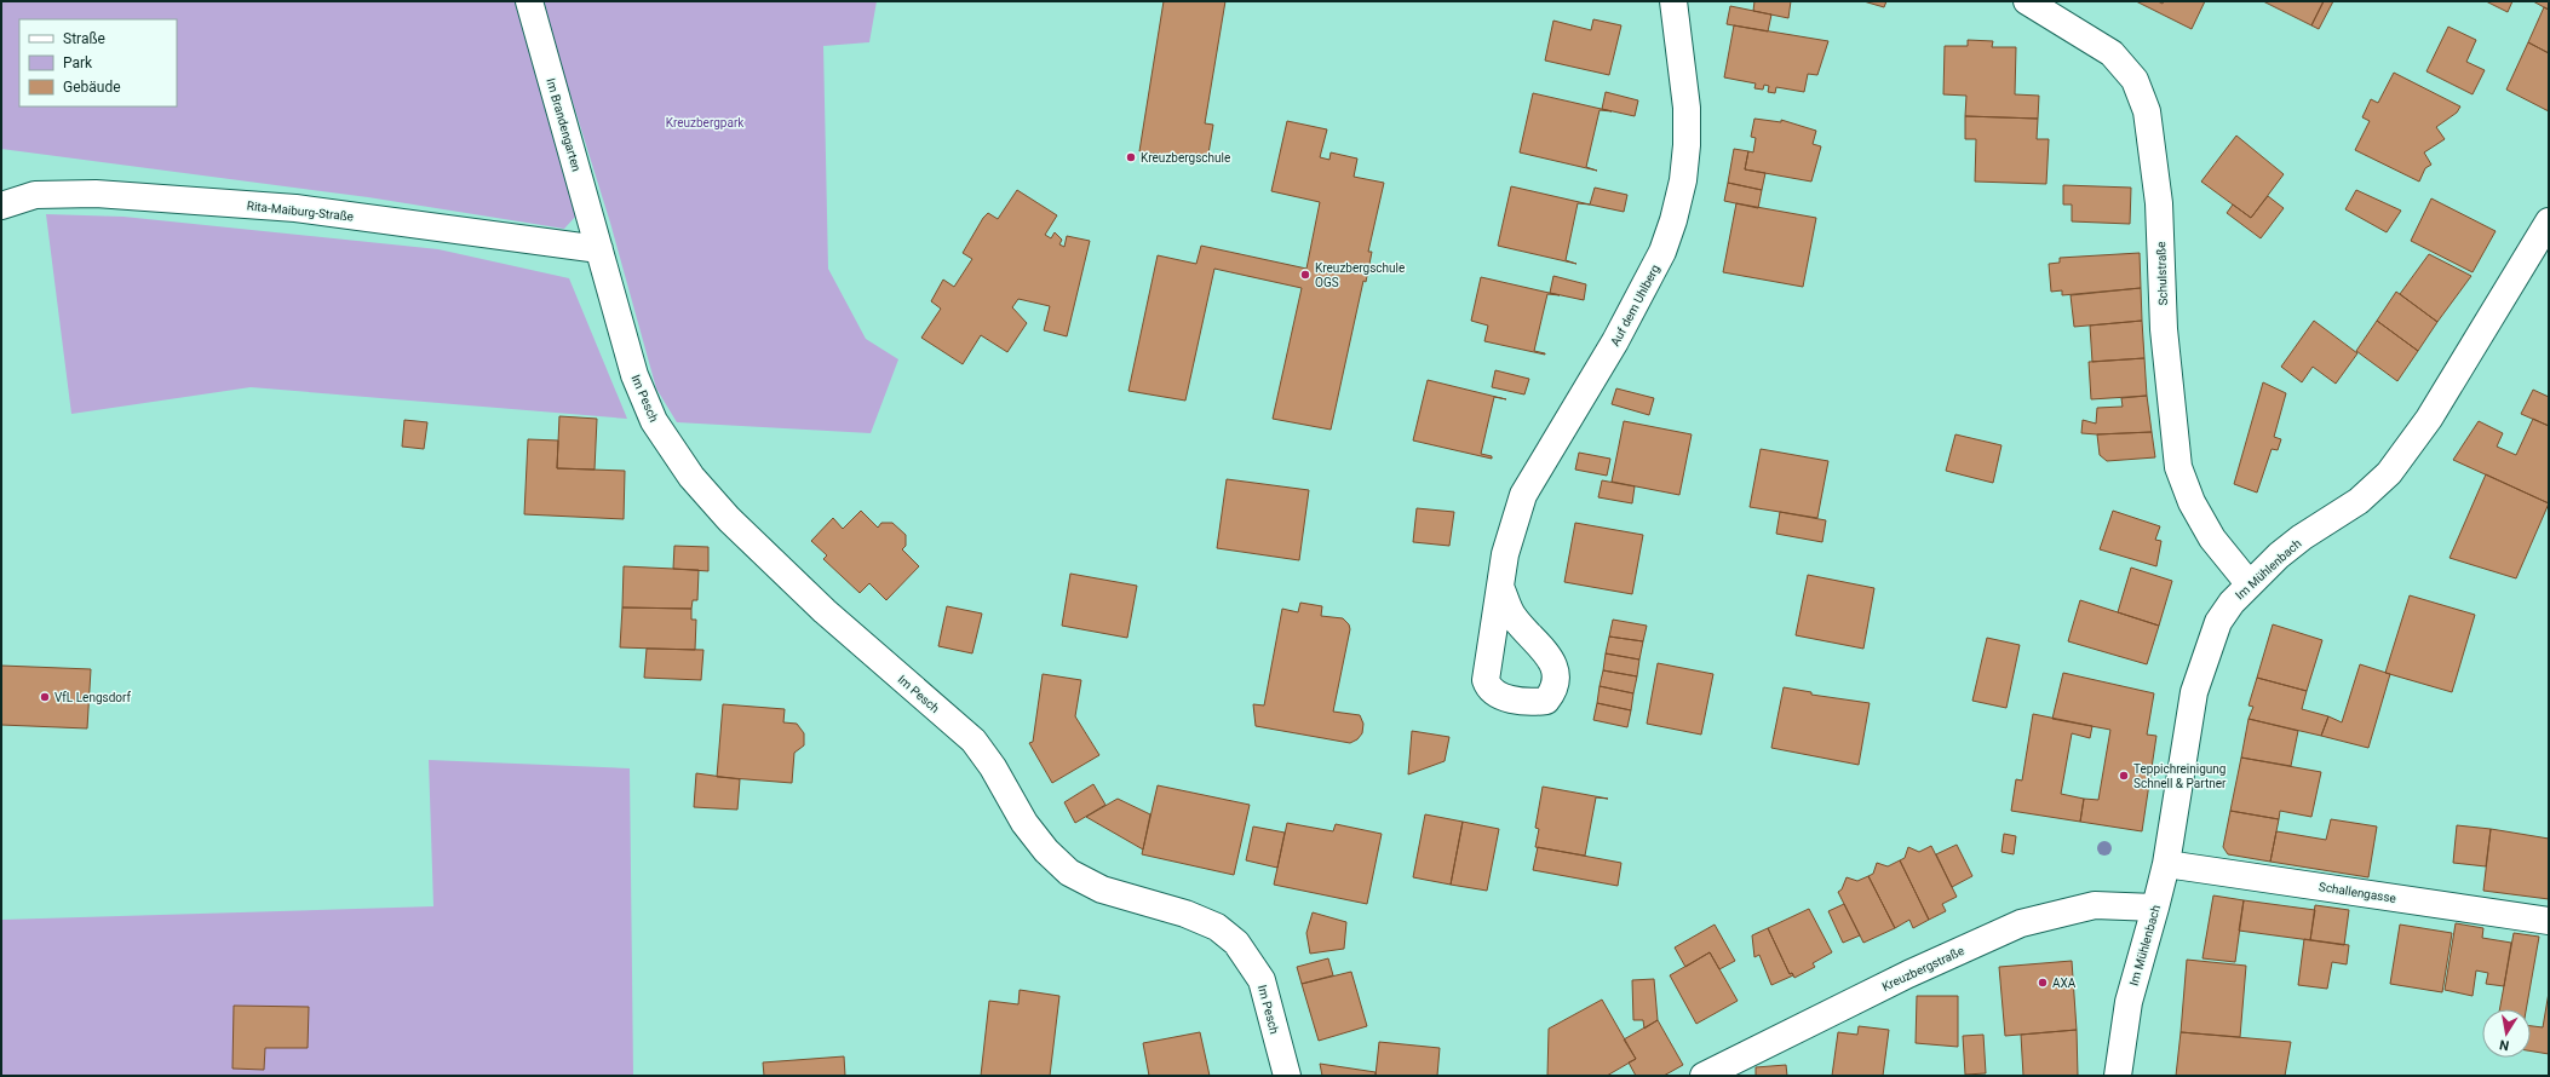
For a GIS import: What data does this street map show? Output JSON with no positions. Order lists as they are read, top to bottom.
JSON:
{
  "streets": {
    "street": [
      "Im Brandengarten",
      "Rita-Maiburg-Straße",
      "Schulstraße",
      "Auf dem Uhlberg",
      "Im Pesch",
      "Im Mühlenbach",
      "Schallengasse",
      "Kreuzbergstraße"
    ]
  },
  "crossings": [
    ["Im Brandengarten", "Rita-Maiburg-Straße"],
    ["Im Brandengarten", "Im Pesch"],
    ["Rita-Maiburg-Straße", "Im Pesch"],
    ["Schulstraße", "Im Mühlenbach"],
    ["Im Mühlenbach", "Schallengasse"],
    ["Im Mühlenbach", "Kreuzbergstraße"]
  ],
  "parks": ["Kreuzbergpark"],
  "places": [
    "Kreuzbergschule",
    "Kreuzbergschule OGS",
    "VfL Lengsdorf",
    "Teppichreinigung Schnell & Partner",
    "AXA"
  ],
  "legend": ["Straße", "Park", "Gebäude"],
  "north": "bottom"
}
